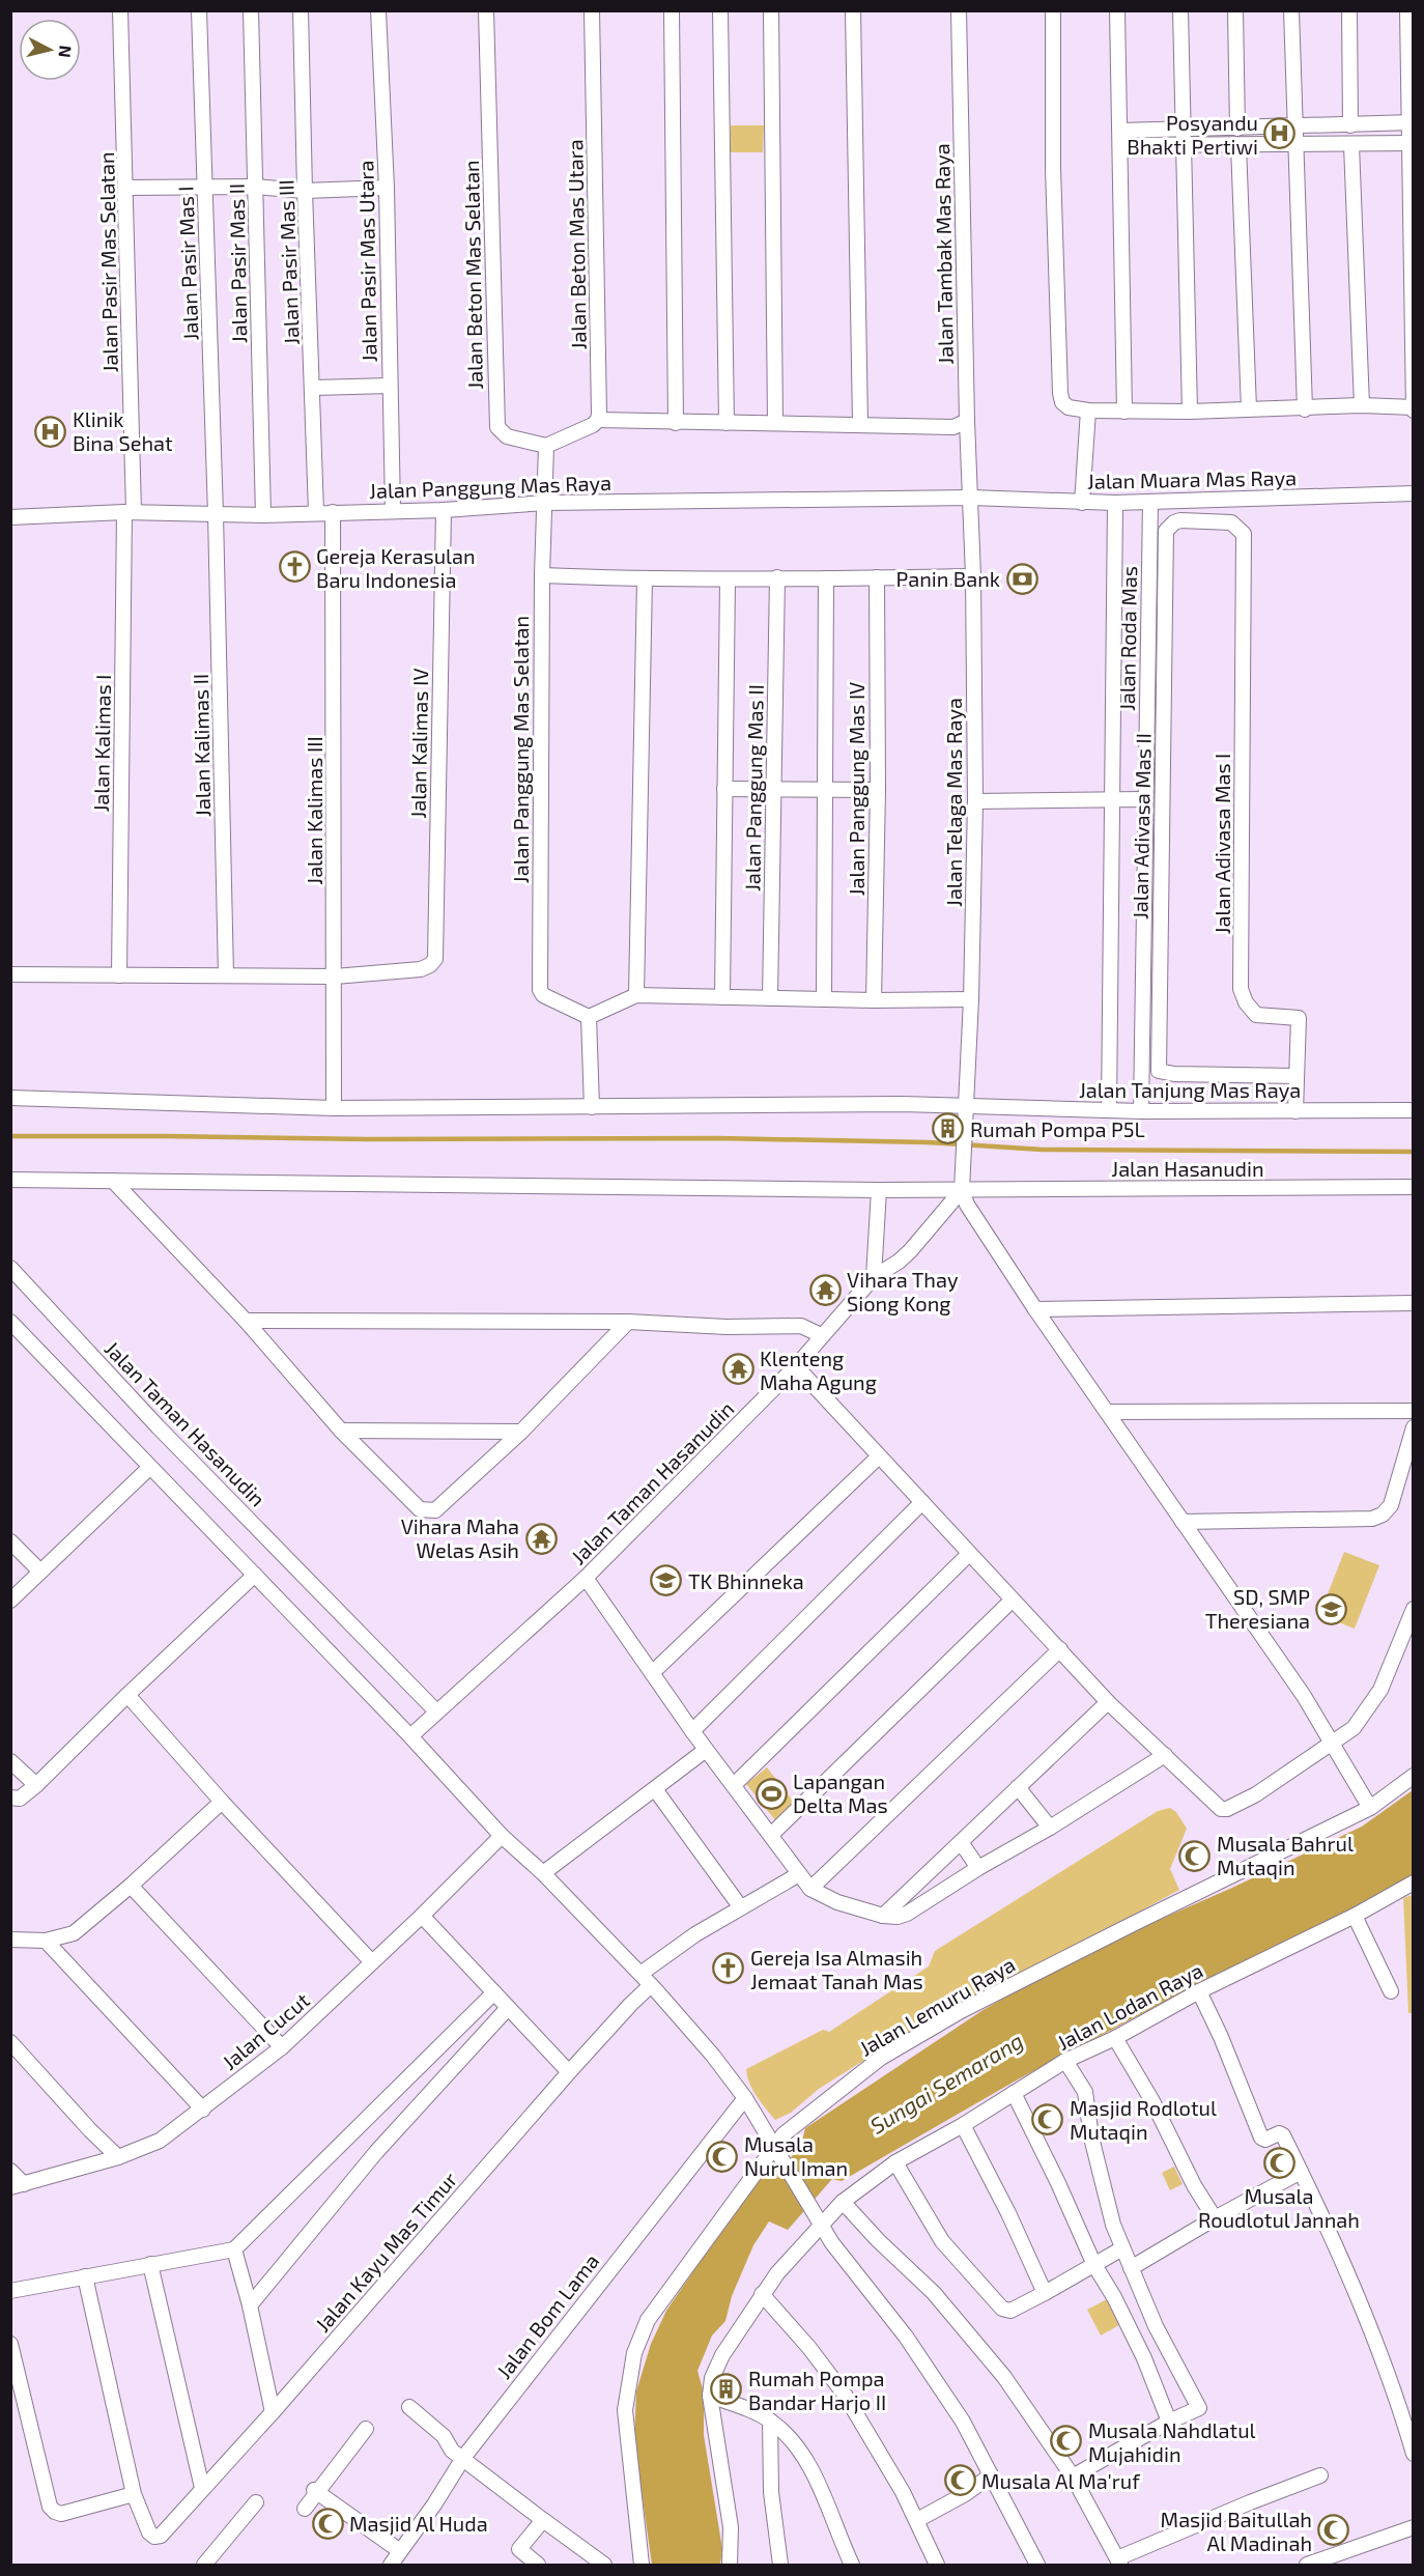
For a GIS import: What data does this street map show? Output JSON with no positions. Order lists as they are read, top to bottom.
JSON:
{
  "streets": {
    "street": [
      "Jalan Beton Mas Utara",
      "Jalan Tambak Mas Raya",
      "Jalan Pasir Mas Utara",
      "Jalan Pasir Mas Selatan",
      "Jalan Pasir Mas III",
      "Jalan Pasir Mas I",
      "Jalan Pasir Mas II",
      "Jalan Beton Mas Selatan",
      "Jalan Muara Mas Raya",
      "Jalan Panggung Mas Raya",
      "Jalan Roda Mas",
      "Jalan Kalimas I",
      "Jalan Kalimas IV",
      "Jalan Kalimas II",
      "Jalan Panggung Mas Selatan",
      "Jalan Panggung Mas II",
      "Jalan Panggung Mas IV",
      "Jalan Telaga Mas Raya",
      "Jalan Kalimas III",
      "Jalan Adivasa Mas II",
      "Jalan Adivasa Mas I",
      "Jalan Tanjung Mas Raya",
      "Jalan Hasanudin",
      "Jalan Taman Hasanudin",
      "Jalan Lemuru Raya",
      "Jalan Lodan Raya",
      "Jalan Cucut",
      "Jalan Kayu Mas Timur",
      "Jalan Bom Lama"
    ]
  },
  "crossings": [
    ["Jalan Tambak Mas Raya", "Jalan Muara Mas Raya"],
    ["Jalan Tambak Mas Raya", "Jalan Panggung Mas Raya"],
    ["Jalan Tambak Mas Raya", "Jalan Telaga Mas Raya"],
    ["Jalan Pasir Mas Utara", "Jalan Panggung Mas Raya"],
    ["Jalan Pasir Mas Selatan", "Jalan Panggung Mas Raya"],
    ["Jalan Pasir Mas Selatan", "Jalan Kalimas I"],
    ["Jalan Pasir Mas III", "Jalan Panggung Mas Raya"],
    ["Jalan Pasir Mas I", "Jalan Panggung Mas Raya"],
    ["Jalan Pasir Mas I", "Jalan Kalimas II"],
    ["Jalan Pasir Mas II", "Jalan Panggung Mas Raya"],
    ["Jalan Muara Mas Raya", "Jalan Panggung Mas Raya"],
    ["Jalan Muara Mas Raya", "Jalan Roda Mas"],
    ["Jalan Muara Mas Raya", "Jalan Telaga Mas Raya"],
    ["Jalan Panggung Mas Raya", "Jalan Kalimas I"],
    ["Jalan Panggung Mas Raya", "Jalan Kalimas IV"],
    ["Jalan Panggung Mas Raya", "Jalan Kalimas II"],
    ["Jalan Panggung Mas Raya", "Jalan Panggung Mas Selatan"],
    ["Jalan Panggung Mas Raya", "Jalan Telaga Mas Raya"],
    ["Jalan Panggung Mas Raya", "Jalan Kalimas III"],
    ["Jalan Roda Mas", "Jalan Tanjung Mas Raya"],
    ["Jalan Kalimas IV", "Jalan Kalimas III"],
    ["Jalan Telaga Mas Raya", "Jalan Tanjung Mas Raya"],
    ["Jalan Telaga Mas Raya", "Jalan Hasanudin"],
    ["Jalan Telaga Mas Raya", "Jalan Taman Hasanudin"],
    ["Jalan Kalimas III", "Jalan Tanjung Mas Raya"],
    ["Jalan Adivasa Mas II", "Jalan Adivasa Mas I"],
    ["Jalan Adivasa Mas I", "Jalan Tanjung Mas Raya"],
    ["Jalan Hasanudin", "Jalan Taman Hasanudin"]
  ],
  "water": ["Sungai Semarang"],
  "places": {
    "hospital": ["Posyandu Bhakti Pertiwi", "Klinik Bina Sehat"],
    "church": ["Gereja Kerasulan Baru Indonesia", "Gereja Isa Almasih Jemaat Tanah Mas"],
    "bank": ["Panin Bank"],
    "building": ["Rumah Pompa P5L", "Rumah Pompa Bandar Harjo II"],
    "temple": ["Vihara Thay Siong Kong", "Klenteng Maha Agung", "Vihara Maha Welas Asih"],
    "school or university": ["TK Bhinneka", "SD, SMP Theresiana"],
    "sports": ["Lapangan Delta Mas"],
    "mosque": [
      "Musala Bahrul Mutaqin",
      "Masjid Rodlotul Mutaqin",
      "Musala Nurul Iman",
      "Musala Roudlotul Jannah",
      "Musala Nahdlatul Mujahidin",
      "Musala Al Ma'ruf",
      "Masjid Al Huda",
      "Masjid Baitullah Al Madinah"
    ]
  },
  "north": "right"
}
